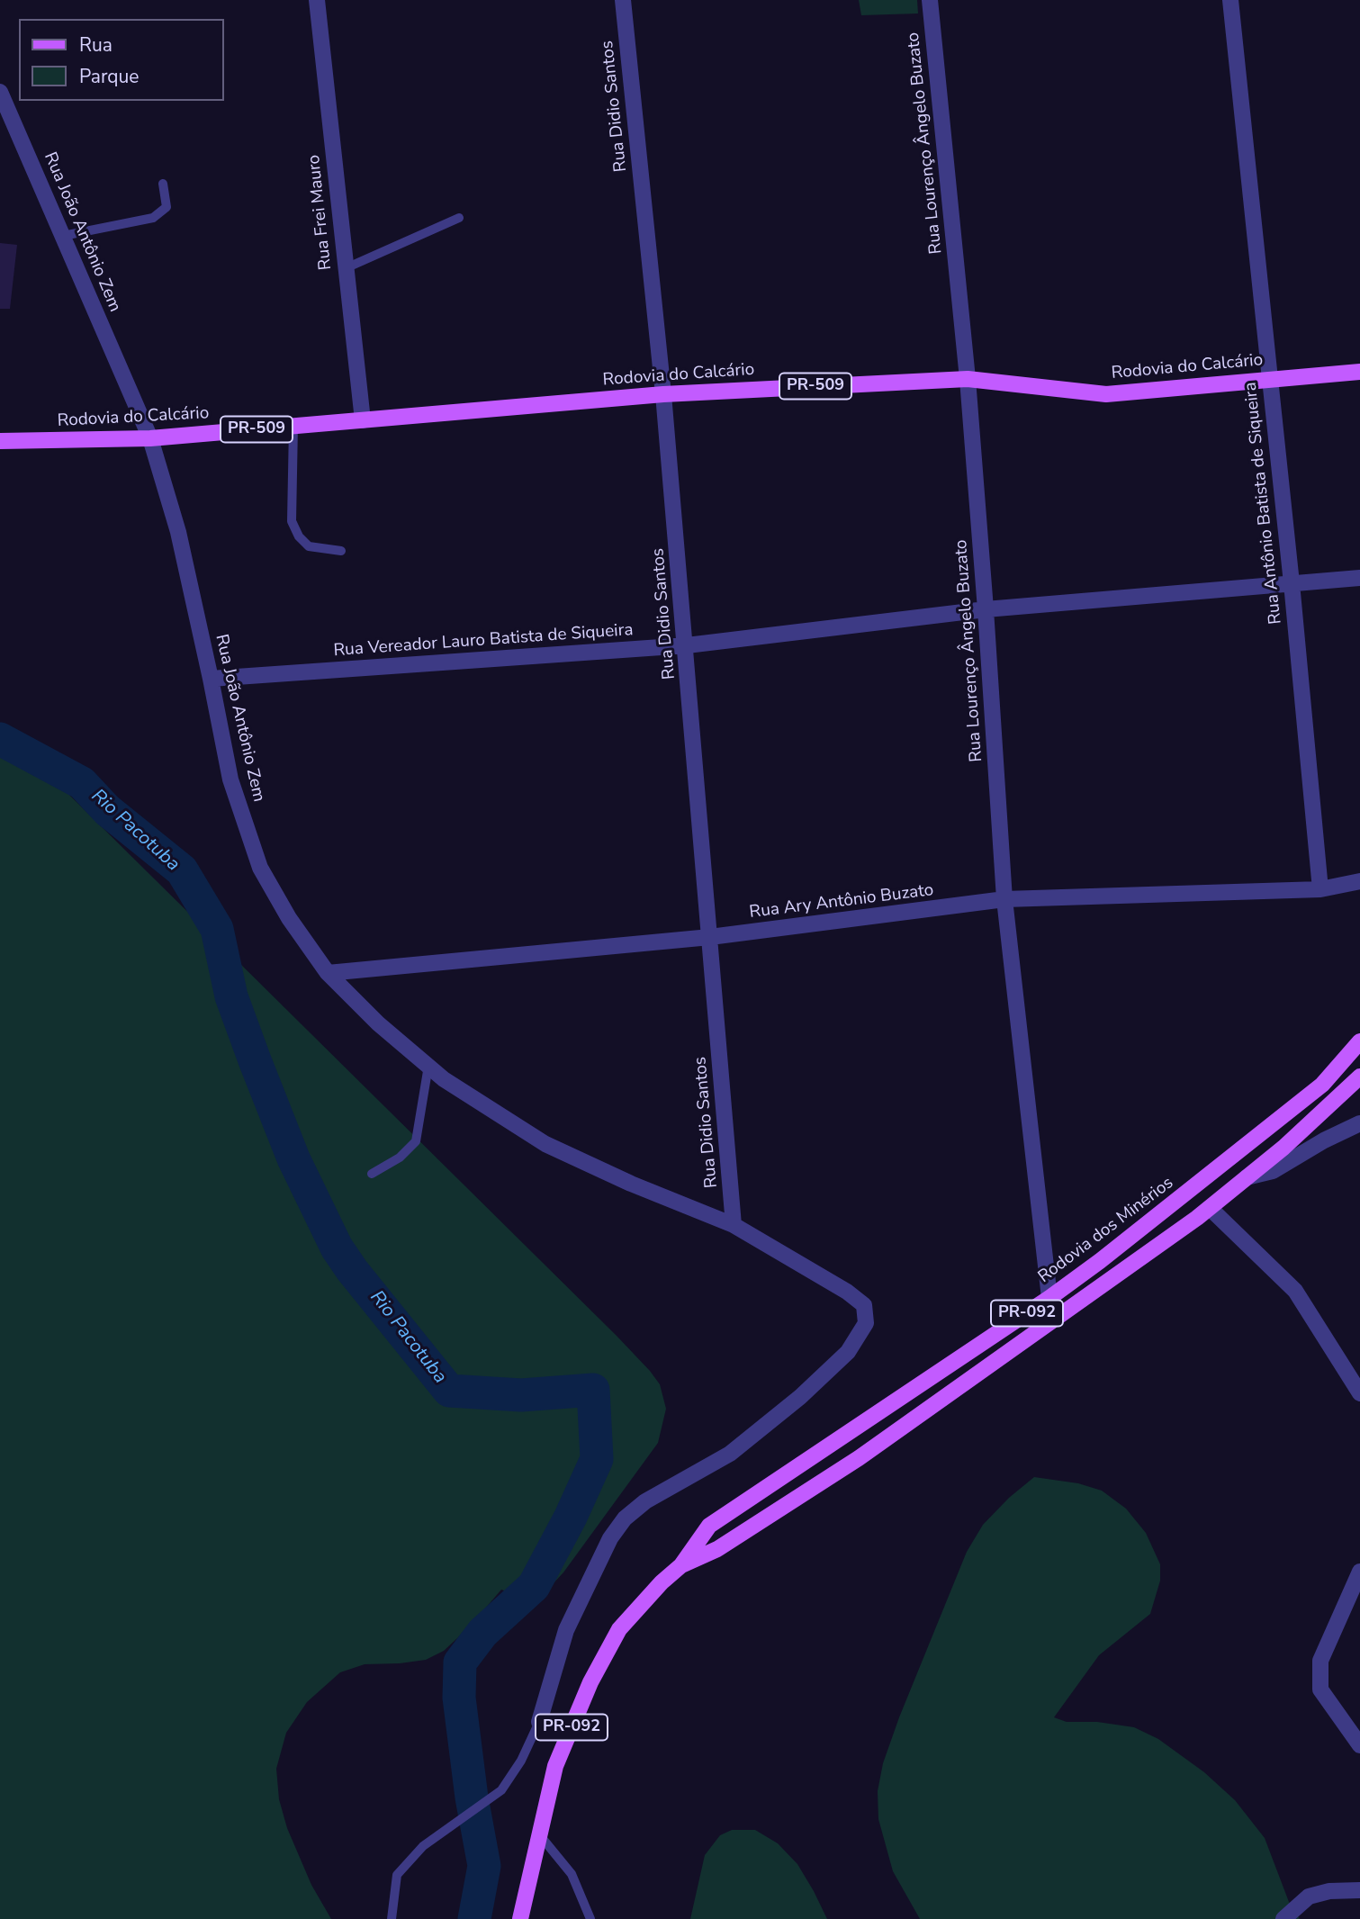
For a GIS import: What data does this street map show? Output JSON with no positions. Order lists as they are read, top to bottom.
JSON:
{
  "streets": {
    "main road": [
      "Rodovia do Calcário",
      "PR-509",
      "Rodovia dos Minérios",
      "PR-092"
    ],
    "street": [
      "Rua Didio Santos",
      "Rua Lourenço Ângelo Buzato",
      "Rua Frei Mauro",
      "Rua João Antônio Zem",
      "Rua Antônio Batista de Siqueira",
      "Rua Vereador Lauro Batista de Siqueira",
      "Rua Ary Antônio Buzato"
    ]
  },
  "crossings": [
    ["Rua Didio Santos", "Rua João Antônio Zem"],
    ["Rua Didio Santos", "Rodovia do Calcário"],
    ["Rua Didio Santos", "Rua Vereador Lauro Batista de Siqueira"],
    ["Rua Didio Santos", "Rua Ary Antônio Buzato"],
    ["Rua Lourenço Ângelo Buzato", "Rodovia do Calcário"],
    ["Rua Lourenço Ângelo Buzato", "Rua Vereador Lauro Batista de Siqueira"],
    ["Rua Lourenço Ângelo Buzato", "Rua Ary Antônio Buzato"],
    ["Rua Lourenço Ângelo Buzato", "Rodovia dos Minérios"],
    ["Rua Frei Mauro", "Rodovia do Calcário"],
    ["Rua João Antônio Zem", "Rodovia do Calcário"],
    ["Rua João Antônio Zem", "Rua Vereador Lauro Batista de Siqueira"],
    ["Rua João Antônio Zem", "Rua Ary Antônio Buzato"],
    ["Rodovia do Calcário", "Rua Antônio Batista de Siqueira"],
    ["Rua Antônio Batista de Siqueira", "Rua Vereador Lauro Batista de Siqueira"],
    ["Rua Antônio Batista de Siqueira", "Rua Ary Antônio Buzato"]
  ],
  "water": ["Rio Pacotuba"],
  "legend": ["Rua", "Parque"]
}
